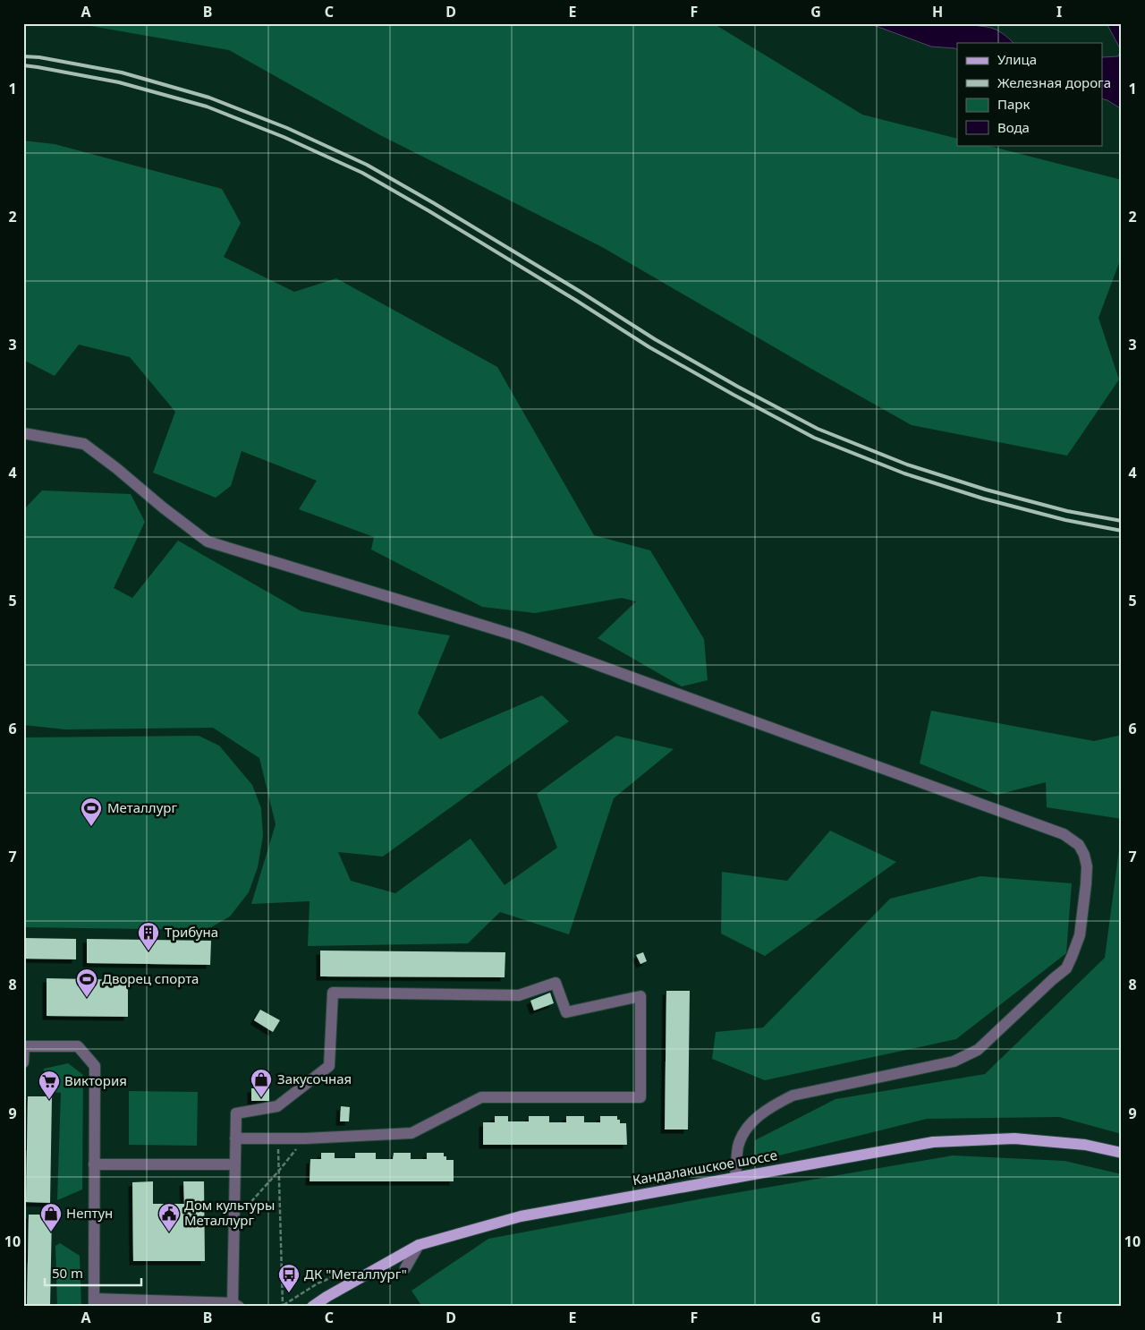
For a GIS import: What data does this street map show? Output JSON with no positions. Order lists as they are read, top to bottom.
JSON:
{
  "streets": {
    "main road": ["Кандалакшское шоссе"]
  },
  "places": {
    "sports": ["Металлург", "Дворец спорта"],
    "building": ["Трибуна"],
    "shop": ["Закусочная", "Нептун"],
    "supermarket": ["Виктория"],
    "public building": ["Дом культуры Металлург"],
    "bus stop": ["ДК \"Металлург\""]
  },
  "legend": [
    "Улица",
    "Железная дорога",
    "Парк",
    "Вода"
  ],
  "scale_bar": "50 m",
  "grid": {
    "columns": [
      "A",
      "B",
      "C",
      "D",
      "E",
      "F",
      "G",
      "H",
      "I"
    ],
    "rows": [
      "1",
      "2",
      "3",
      "4",
      "5",
      "6",
      "7",
      "8",
      "9",
      "10"
    ]
  }
}
